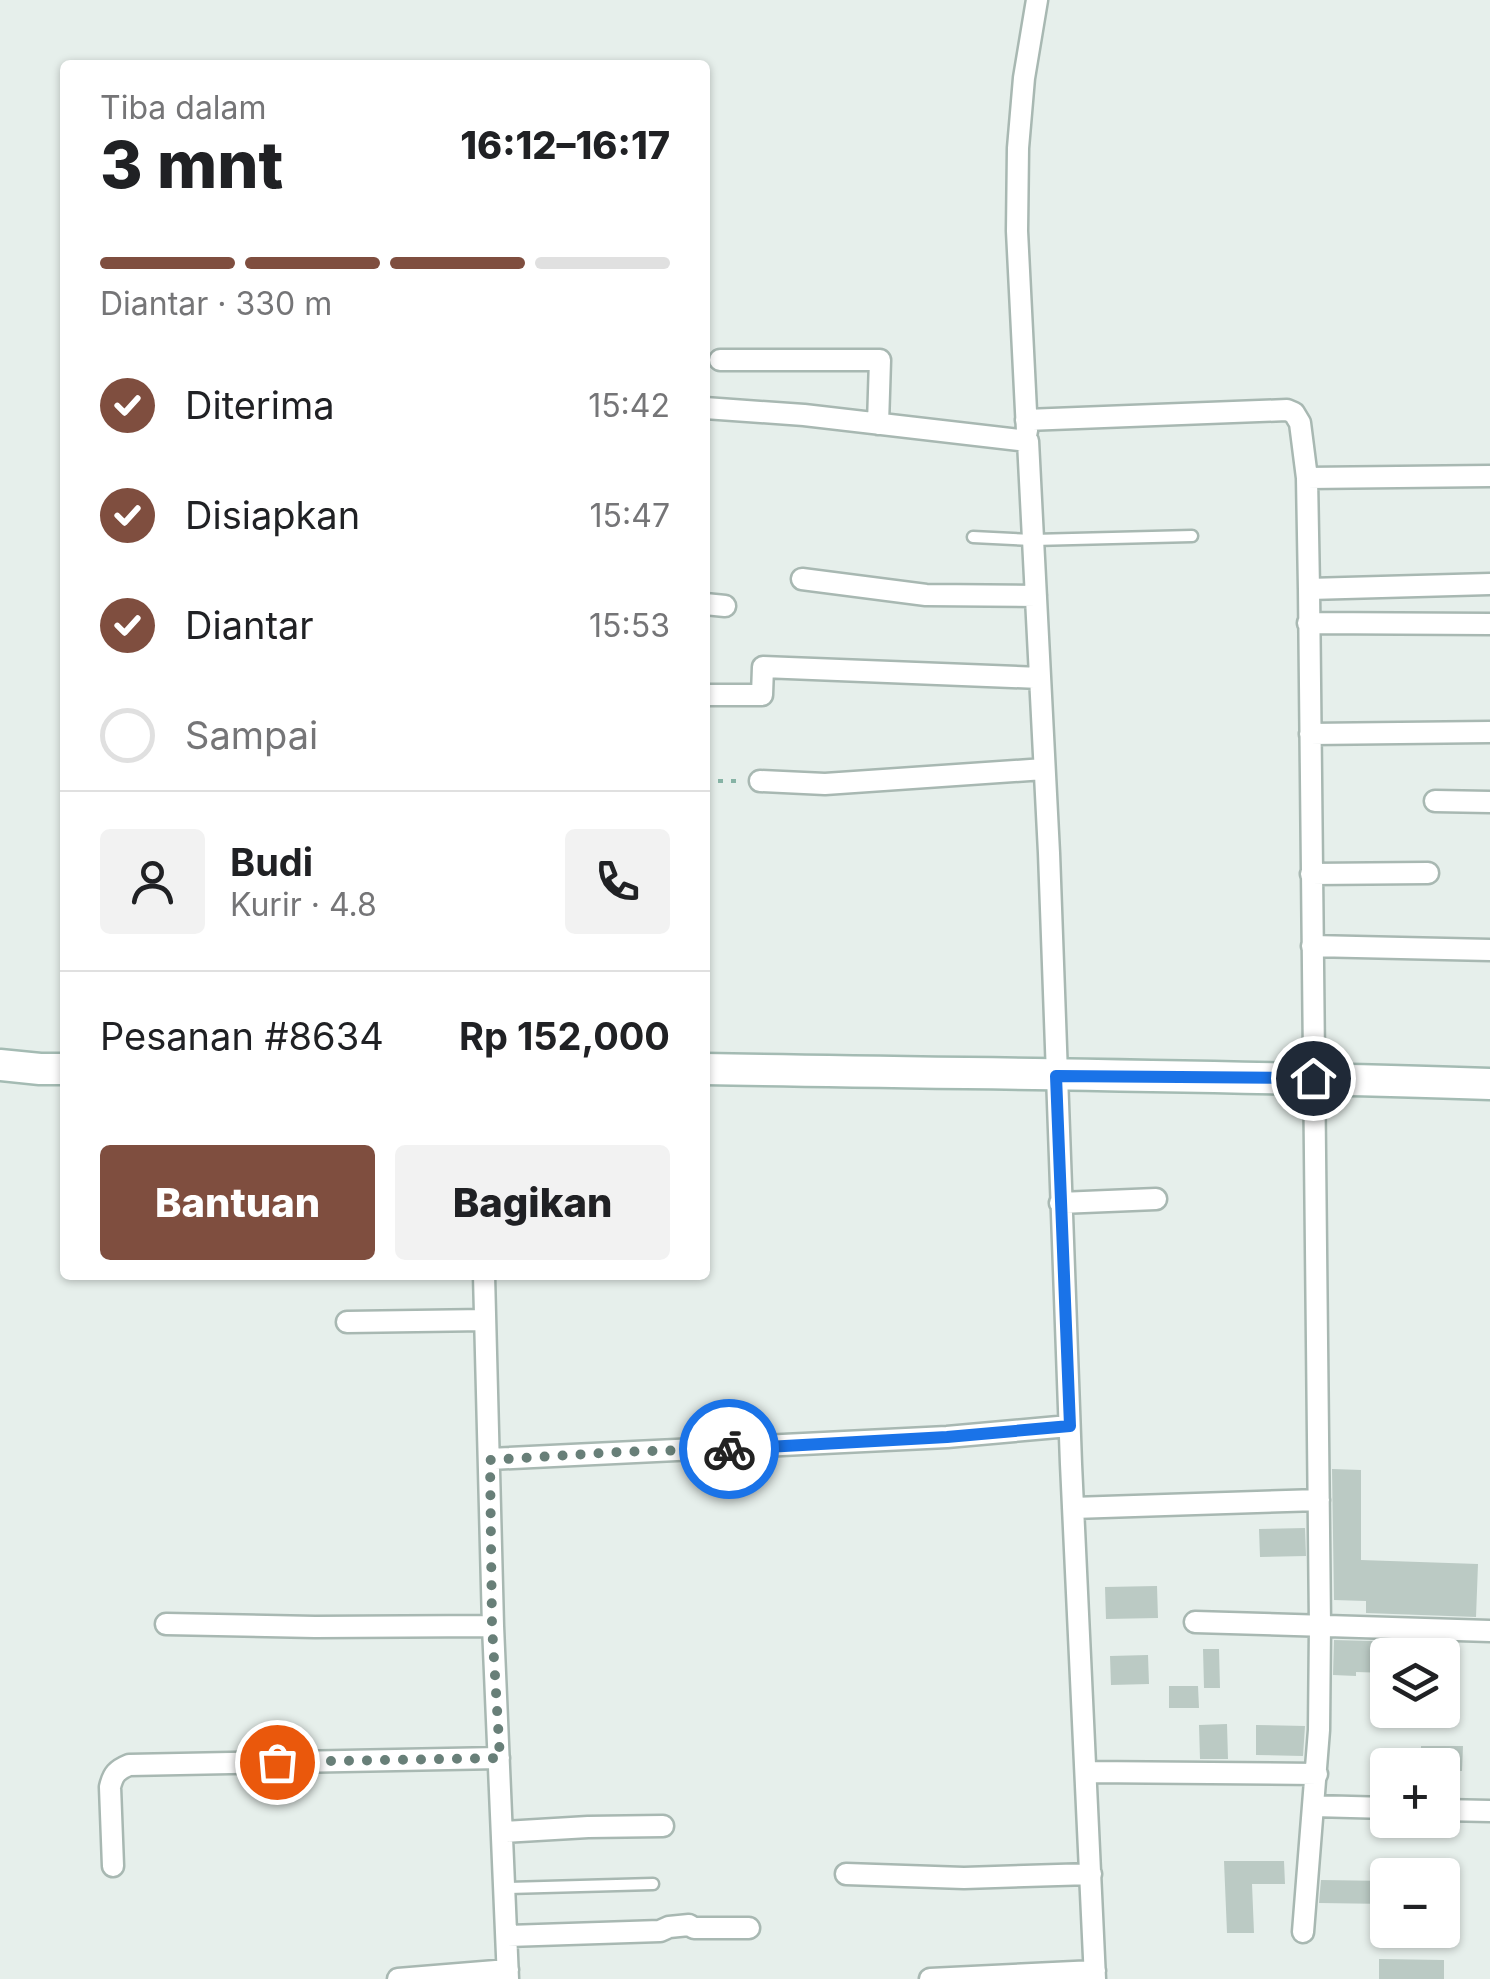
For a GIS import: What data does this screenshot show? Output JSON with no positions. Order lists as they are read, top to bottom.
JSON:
{
  "page": {
    "heading": ["3 mnt", "Tiba dalam", "16:12–16:17"],
    "panel": [
      "Budi",
      "Kurir · 4.8",
      "Pesanan #8634",
      "Rp 152,000"
    ],
    "bar": "Diantar · 330 m",
    "list": [
      ["Diterima", "15:42"],
      ["Disiapkan", "15:47"],
      ["Diantar", "15:53"],
      "Sampai"
    ],
    "buttons": ["Bantuan", "Bagikan"],
    "map_buttons": ["+", "−"]
  }
}
